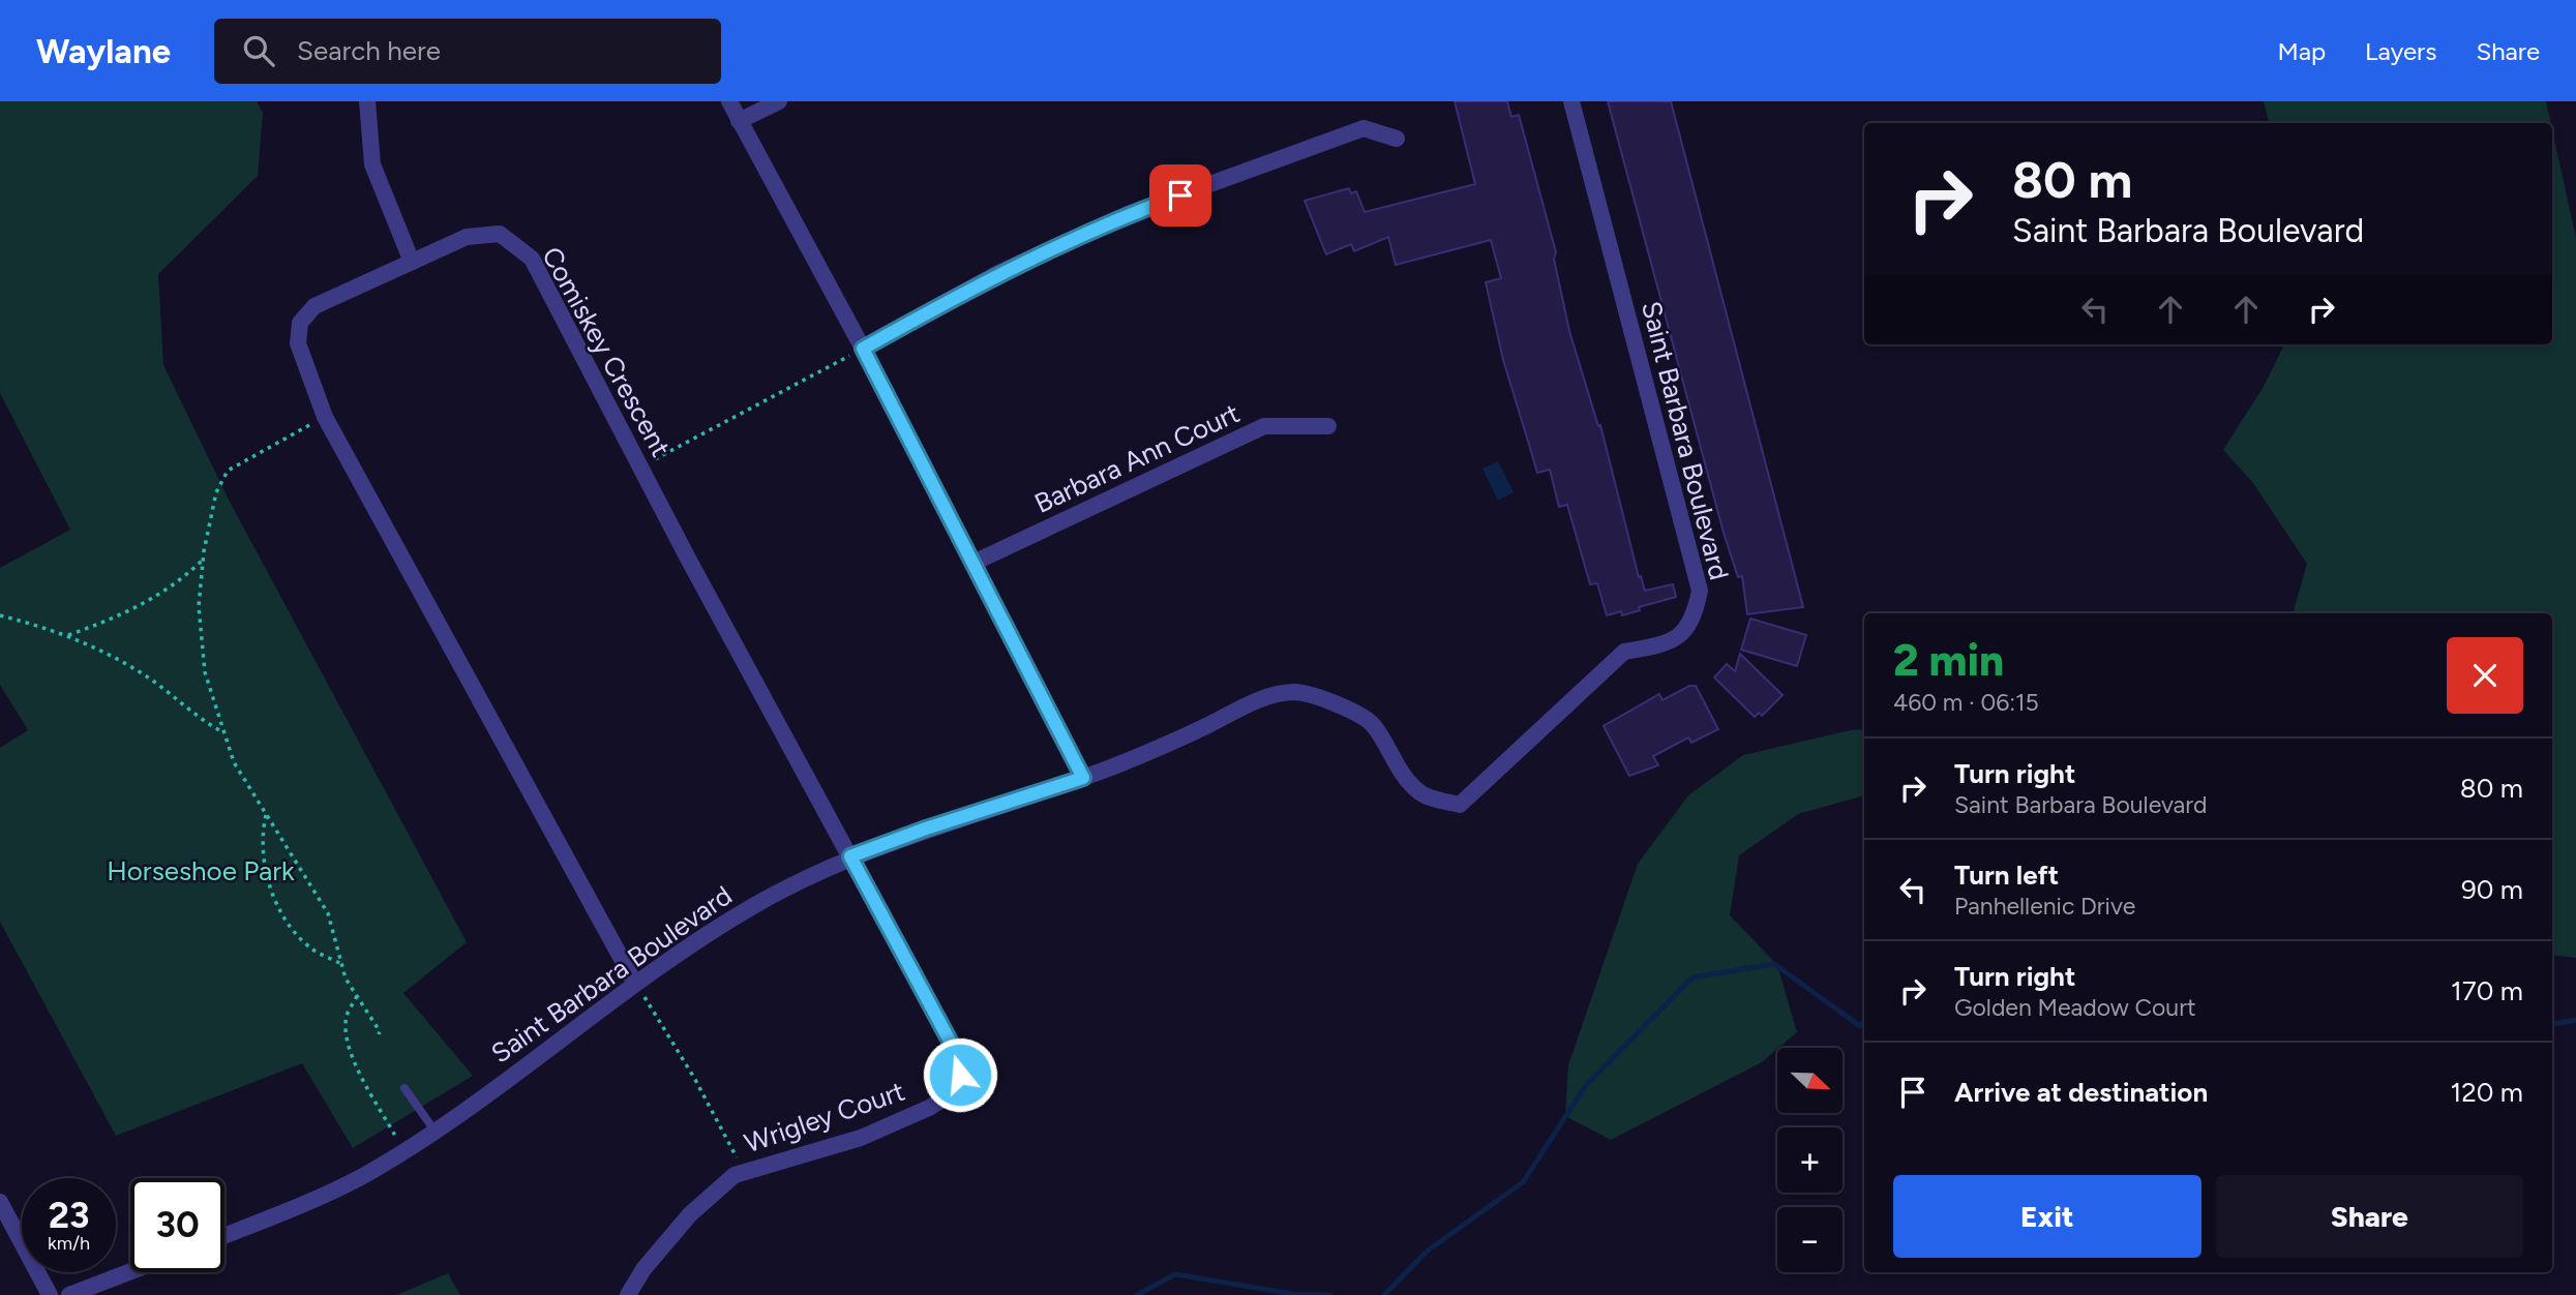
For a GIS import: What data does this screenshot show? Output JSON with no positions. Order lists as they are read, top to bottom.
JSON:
{
  "streets": {
    "street": [
      "Comiskey Crescent",
      "Saint Barbara Boulevard",
      "Barbara Ann Court",
      "Wrigley Court"
    ]
  },
  "crossings": [
    ["Comiskey Crescent", "Saint Barbara Boulevard"],
    ["Comiskey Crescent", "Wrigley Court"],
    ["Saint Barbara Boulevard", "Wrigley Court"]
  ],
  "parks": ["Horseshoe Park"],
  "north": "bottom right",
  "page": {
    "header": "Waylane",
    "search": "Search here",
    "nav": ["Map", "Layers", "Share"],
    "turn": ["80 m", "Saint Barbara Boulevard"],
    "heading": ["2 min", "460 m · 06:15"],
    "list": [
      {
        "name": "Turn right",
        "note": "Saint Barbara Boulevard",
        "value": "80 m"
      },
      {
        "name": "Turn left",
        "note": "Panhellenic Drive",
        "value": "90 m"
      },
      {
        "name": "Turn right",
        "note": "Golden Meadow Court",
        "value": "170 m"
      },
      {
        "name": "Arrive at destination",
        "value": "120 m"
      }
    ],
    "map_buttons": ["+", "−"],
    "buttons": ["Exit", "Share"],
    "speed": "23 km/h",
    "limit": "30"
  }
}
